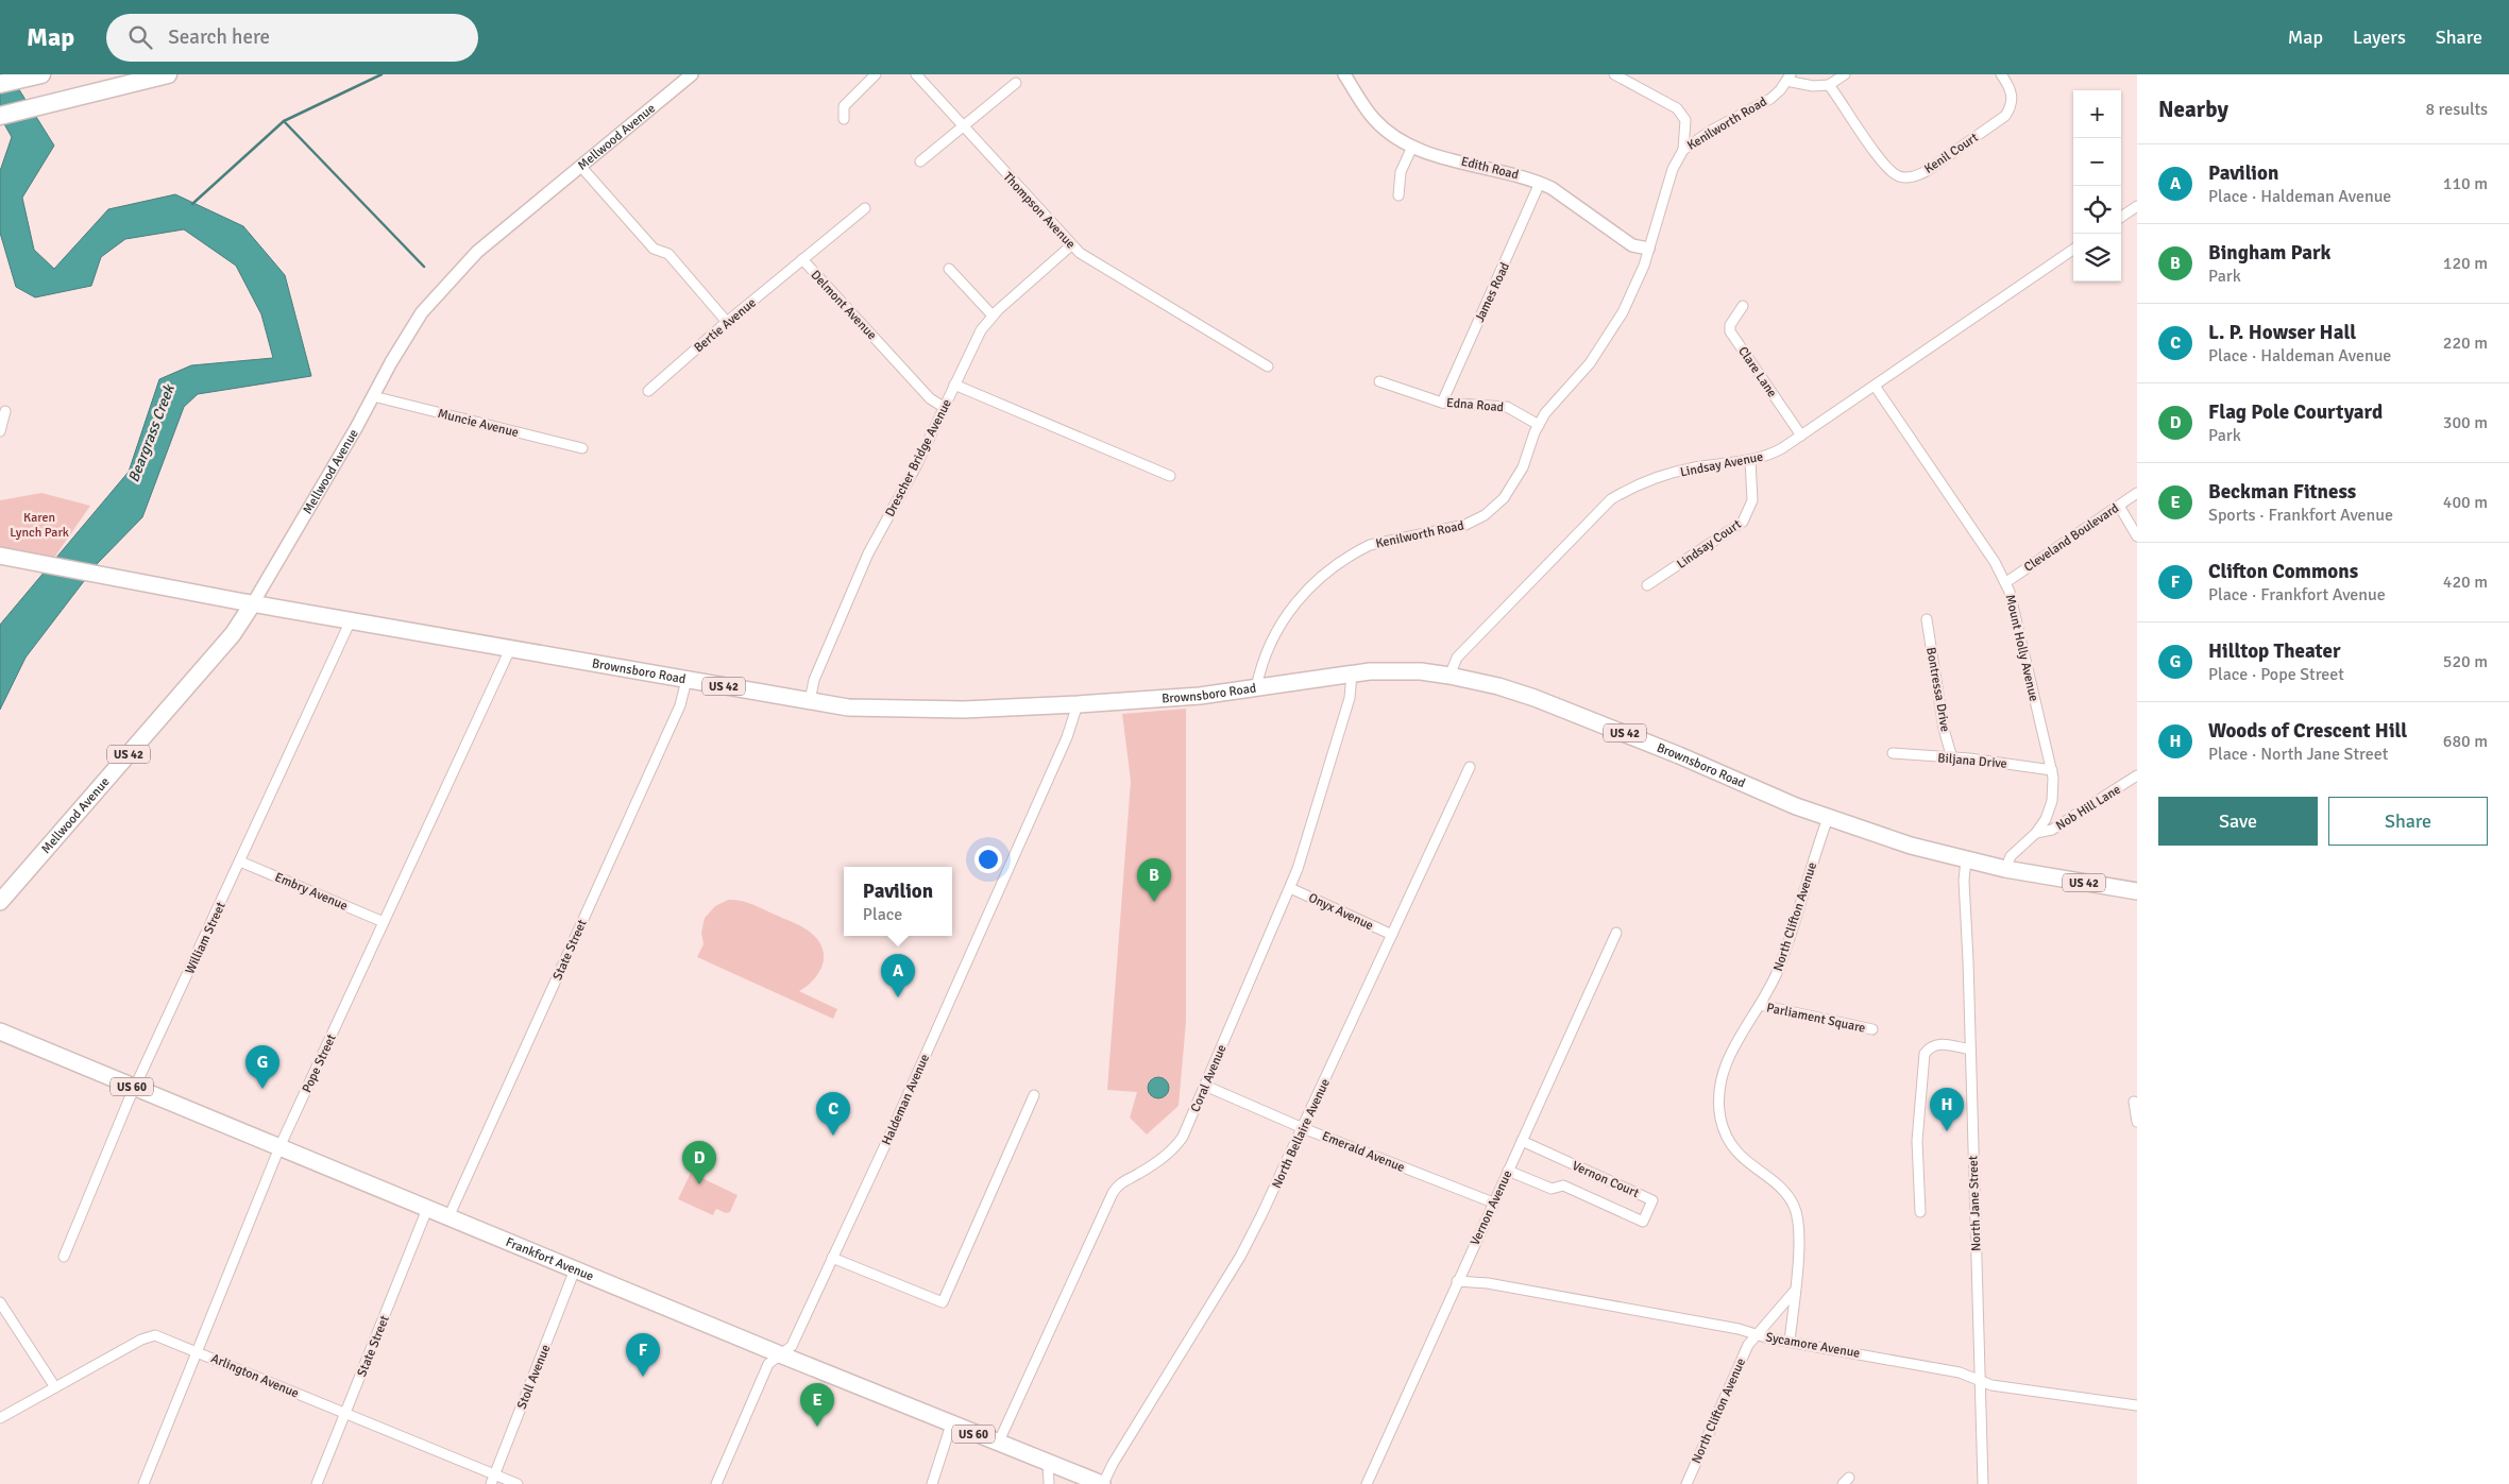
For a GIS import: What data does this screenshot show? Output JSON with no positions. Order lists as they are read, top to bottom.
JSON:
{
  "streets": {
    "main road": [
      "Mellwood Avenue",
      "Brownsboro Road",
      "US 42",
      "US 60",
      "Frankfort Avenue"
    ],
    "street": [
      "Kenilworth Road",
      "Kenil Court",
      "Edith Road",
      "Thompson Avenue",
      "James Road",
      "Delmont Avenue",
      "Bertie Avenue",
      "Clare Lane",
      "Edna Road",
      "Muncie Avenue",
      "Drescher Bridge Avenue",
      "Lindsay Avenue",
      "Cleveland Boulevard",
      "Lindsay Court",
      "Mount Holly Avenue",
      "Bontressa Drive",
      "Biljana Drive",
      "Nob Hill Lane",
      "Embry Avenue",
      "Onyx Avenue",
      "North Clifton Avenue",
      "William Street",
      "State Street",
      "Parliament Square",
      "Pope Street",
      "Coral Avenue",
      "Haldeman Avenue",
      "North Bellaire Avenue",
      "Emerald Avenue",
      "Vernon Court",
      "North Jane Street",
      "Vernon Avenue",
      "Sycamore Avenue",
      "Arlington Avenue",
      "Stoll Avenue"
    ]
  },
  "crossings": [
    ["Kenilworth Road", "Edith Road"],
    ["Kenilworth Road", "Edna Road"],
    ["Kenilworth Road", "Brownsboro Road"],
    ["Mellwood Avenue", "Muncie Avenue"],
    ["Mellwood Avenue", "Brownsboro Road"],
    ["Mellwood Avenue", "US 42"],
    ["Edith Road", "James Road"],
    ["Thompson Avenue", "Drescher Bridge Avenue"],
    ["James Road", "Edna Road"],
    ["Delmont Avenue", "Bertie Avenue"],
    ["Delmont Avenue", "Drescher Bridge Avenue"],
    ["Clare Lane", "Lindsay Avenue"],
    ["Drescher Bridge Avenue", "Brownsboro Road"],
    ["Lindsay Avenue", "Lindsay Court"],
    ["Lindsay Avenue", "Mount Holly Avenue"],
    ["Lindsay Avenue", "Brownsboro Road"],
    ["Cleveland Boulevard", "Mount Holly Avenue"],
    ["Mount Holly Avenue", "Brownsboro Road"],
    ["Mount Holly Avenue", "Biljana Drive"],
    ["Mount Holly Avenue", "Nob Hill Lane"],
    ["Brownsboro Road", "US 42"],
    ["Brownsboro Road", "North Clifton Avenue"],
    ["Brownsboro Road", "William Street"],
    ["Brownsboro Road", "State Street"],
    ["Brownsboro Road", "Pope Street"],
    ["Brownsboro Road", "Coral Avenue"],
    ["Brownsboro Road", "Haldeman Avenue"],
    ["Brownsboro Road", "North Jane Street"],
    ["Bontressa Drive", "Biljana Drive"],
    ["Embry Avenue", "William Street"],
    ["Embry Avenue", "Pope Street"],
    ["Onyx Avenue", "Coral Avenue"],
    ["Onyx Avenue", "North Bellaire Avenue"],
    ["North Clifton Avenue", "Parliament Square"],
    ["North Clifton Avenue", "Sycamore Avenue"],
    ["William Street", "Frankfort Avenue"],
    ["State Street", "Frankfort Avenue"],
    ["State Street", "Arlington Avenue"],
    ["Pope Street", "Frankfort Avenue"],
    ["Pope Street", "Arlington Avenue"],
    ["Coral Avenue", "Emerald Avenue"],
    ["Coral Avenue", "Frankfort Avenue"],
    ["Haldeman Avenue", "Frankfort Avenue"],
    ["North Bellaire Avenue", "Emerald Avenue"],
    ["North Bellaire Avenue", "Frankfort Avenue"],
    ["Emerald Avenue", "Vernon Avenue"],
    ["Vernon Court", "Vernon Avenue"],
    ["North Jane Street", "Sycamore Avenue"],
    ["Vernon Avenue", "Sycamore Avenue"],
    ["Frankfort Avenue", "Stoll Avenue"],
    ["Arlington Avenue", "Stoll Avenue"]
  ],
  "water": ["Beargrass Creek"],
  "parks": ["Karen Lynch Park"],
  "page": {
    "header": "Map",
    "search": "Search here",
    "nav": ["Map", "Layers", "Share"],
    "heading": ["Nearby", "8 results"],
    "map_buttons": ["+", "−"],
    "list": [
      {
        "mark": "A",
        "name": "Pavilion",
        "note": "Place · Haldeman Avenue",
        "value": "110 m"
      },
      {
        "mark": "B",
        "name": "Bingham Park",
        "note": "Park",
        "value": "120 m"
      },
      {
        "mark": "C",
        "name": "L. P. Howser Hall",
        "note": "Place · Haldeman Avenue",
        "value": "220 m"
      },
      {
        "mark": "D",
        "name": "Flag Pole Courtyard",
        "note": "Park",
        "value": "300 m"
      },
      {
        "mark": "E",
        "name": "Beckman Fitness",
        "note": "Sports · Frankfort Avenue",
        "value": "400 m"
      },
      {
        "mark": "F",
        "name": "Clifton Commons",
        "note": "Place · Frankfort Avenue",
        "value": "420 m"
      },
      {
        "mark": "G",
        "name": "Hilltop Theater",
        "note": "Place · Pope Street",
        "value": "520 m"
      },
      {
        "mark": "H",
        "name": "Woods of Crescent Hill",
        "note": "Place · North Jane Street",
        "value": "680 m"
      }
    ],
    "buttons": ["Save", "Share"],
    "pins": [
      "B",
      "A",
      "G",
      "H",
      "C",
      "D",
      "F",
      "E"
    ],
    "popup": ["Pavilion", "Place"]
  }
}
